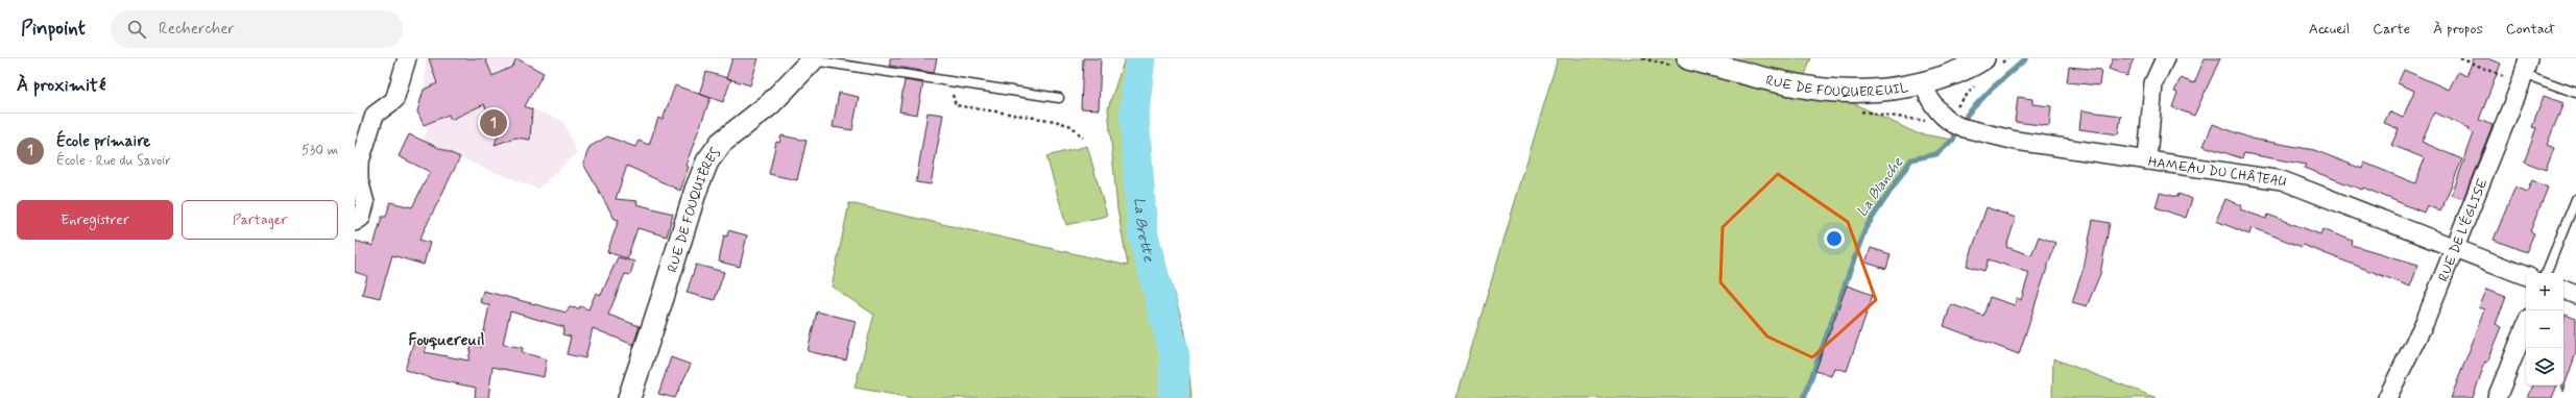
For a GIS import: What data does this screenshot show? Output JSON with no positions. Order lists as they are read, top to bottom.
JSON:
{
  "streets": {
    "street": [
      "RUE DE FOUQUEREUIL",
      "HAMEAU DU CHÂTEAU",
      "RUE DE FOUQUIÈRES",
      "RUE DE L'ÉGLISE"
    ]
  },
  "crossings": [
    ["HAMEAU DU CHÂTEAU", "RUE DE L'ÉGLISE"]
  ],
  "districts": ["Fouquereuil"],
  "water": ["La Blanche", "La Brette"],
  "page": {
    "header": "Pinpoint",
    "search": "Rechercher",
    "nav": [
      "Accueil",
      "Carte",
      "À propos",
      "Contact"
    ],
    "heading": "À proximité",
    "pins": "1",
    "list": [
      {
        "mark": "1",
        "name": "École primaire",
        "note": "École · Rue du Savoir",
        "value": "530 m"
      }
    ],
    "buttons": ["Enregistrer", "Partager"],
    "map_buttons": ["+", "−"]
  }
}
